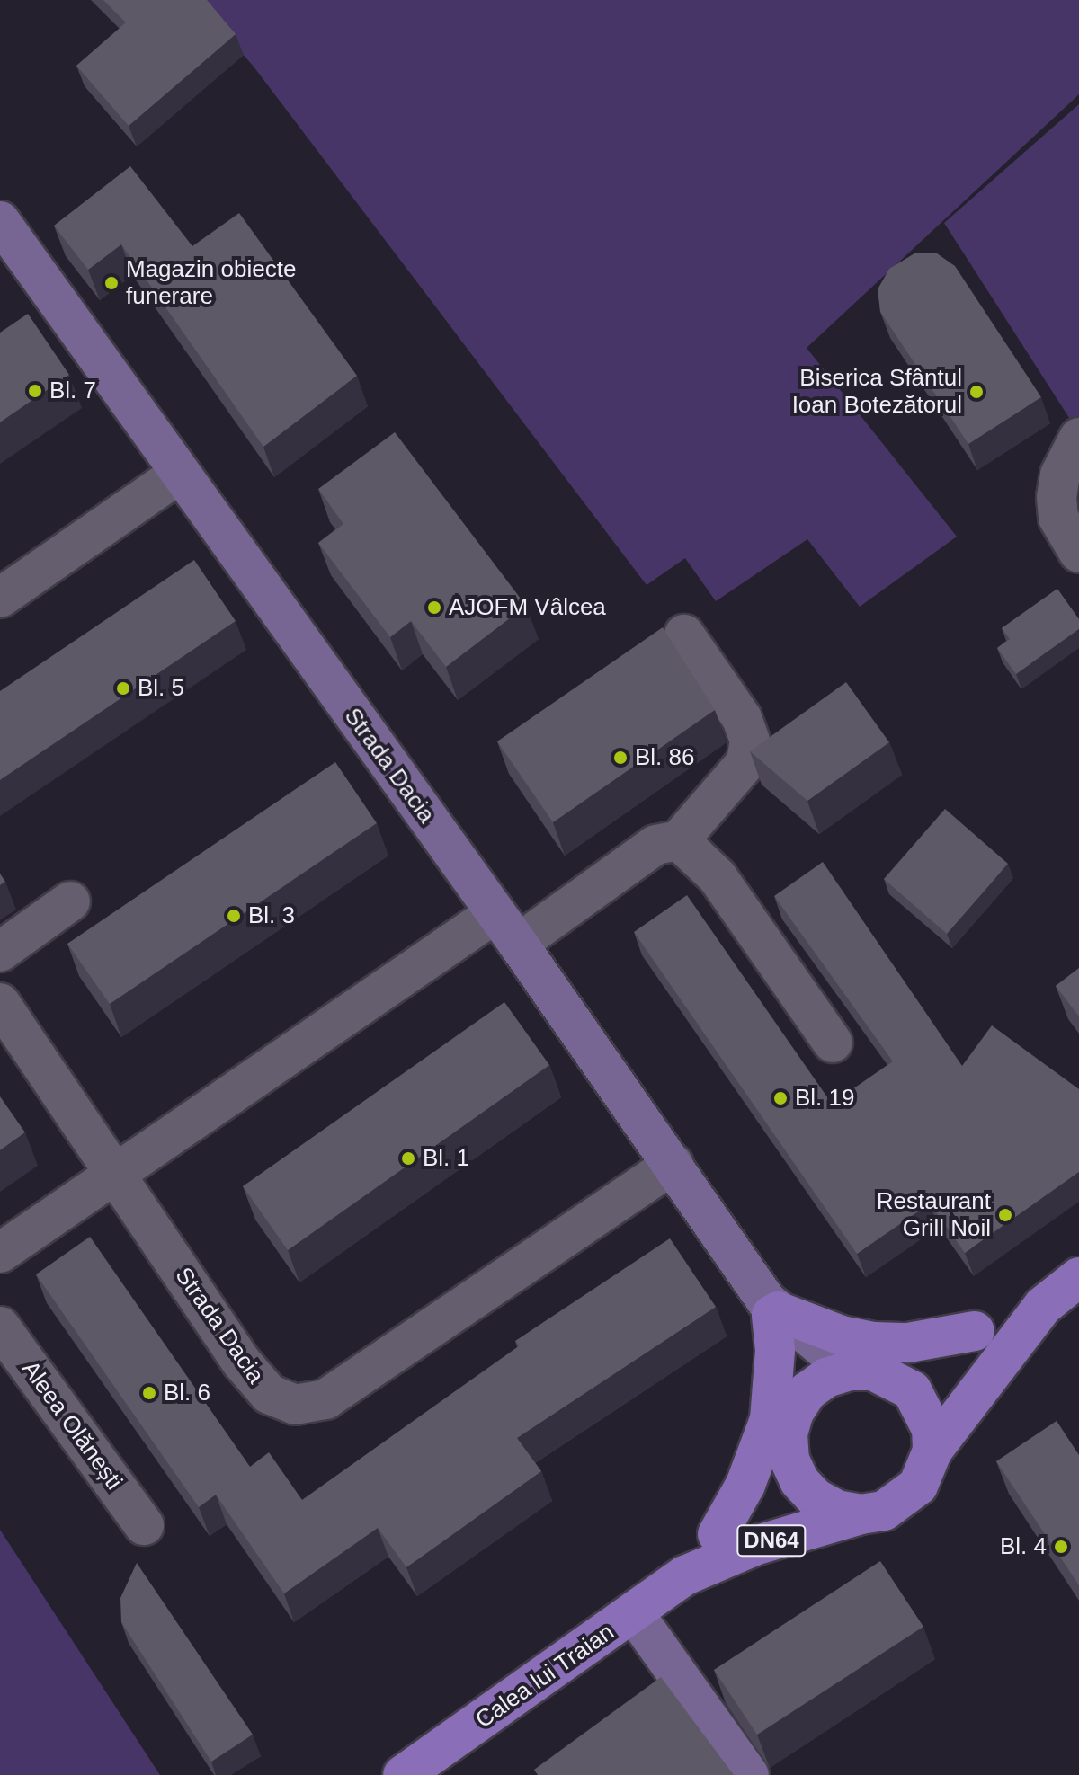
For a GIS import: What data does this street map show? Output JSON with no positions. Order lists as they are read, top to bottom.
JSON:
{
  "streets": {
    "main road": ["Strada Dacia", "DN64", "Calea lui Traian"],
    "street": ["Aleea Olănești"]
  },
  "crossings": [
    ["Strada Dacia", "Calea lui Traian"]
  ],
  "places": [
    "Magazin obiecte funerare",
    "Bl. 7",
    "Biserica Sfântul Ioan Botezătorul",
    "AJOFM Vâlcea",
    "Bl. 5",
    "Bl. 86",
    "Bl. 3",
    "Bl. 19",
    "Bl. 1",
    "Restaurant Grill Noil",
    "Bl. 6",
    "Bl. 4"
  ]
}
